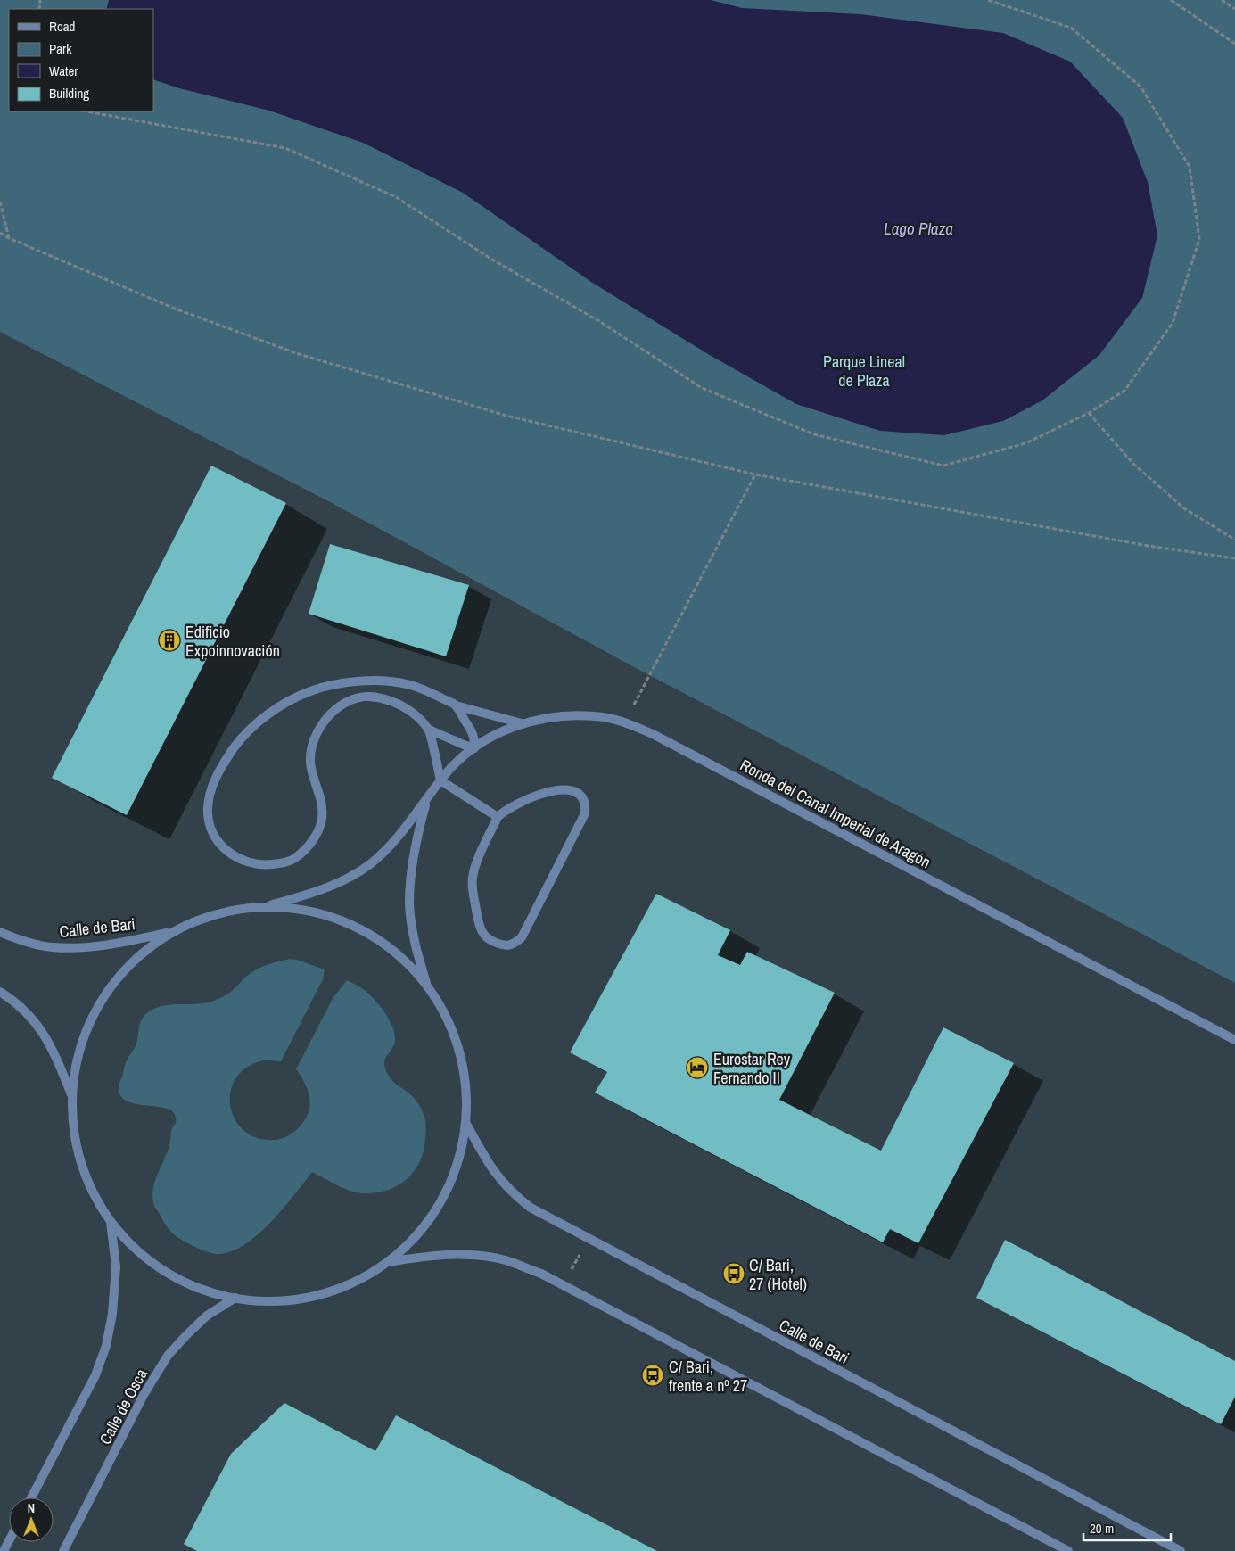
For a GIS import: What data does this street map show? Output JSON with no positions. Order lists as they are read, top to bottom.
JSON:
{
  "streets": {
    "street": ["Ronda del Canal Imperial de Aragón", "Calle de Bari", "Calle de Osca"]
  },
  "water": ["Lago Plaza"],
  "parks": ["Parque Lineal de Plaza"],
  "places": {
    "building": ["Edificio Expoinnovación"],
    "hotel": ["Eurostar Rey Fernando II"],
    "bus stop": ["C/ Bari, 27 (Hotel)", "C/ Bari, frente a nº 27"]
  },
  "legend": [
    "Road",
    "Park",
    "Water",
    "Building"
  ],
  "scale_bar": "20 m",
  "north": "top"
}
